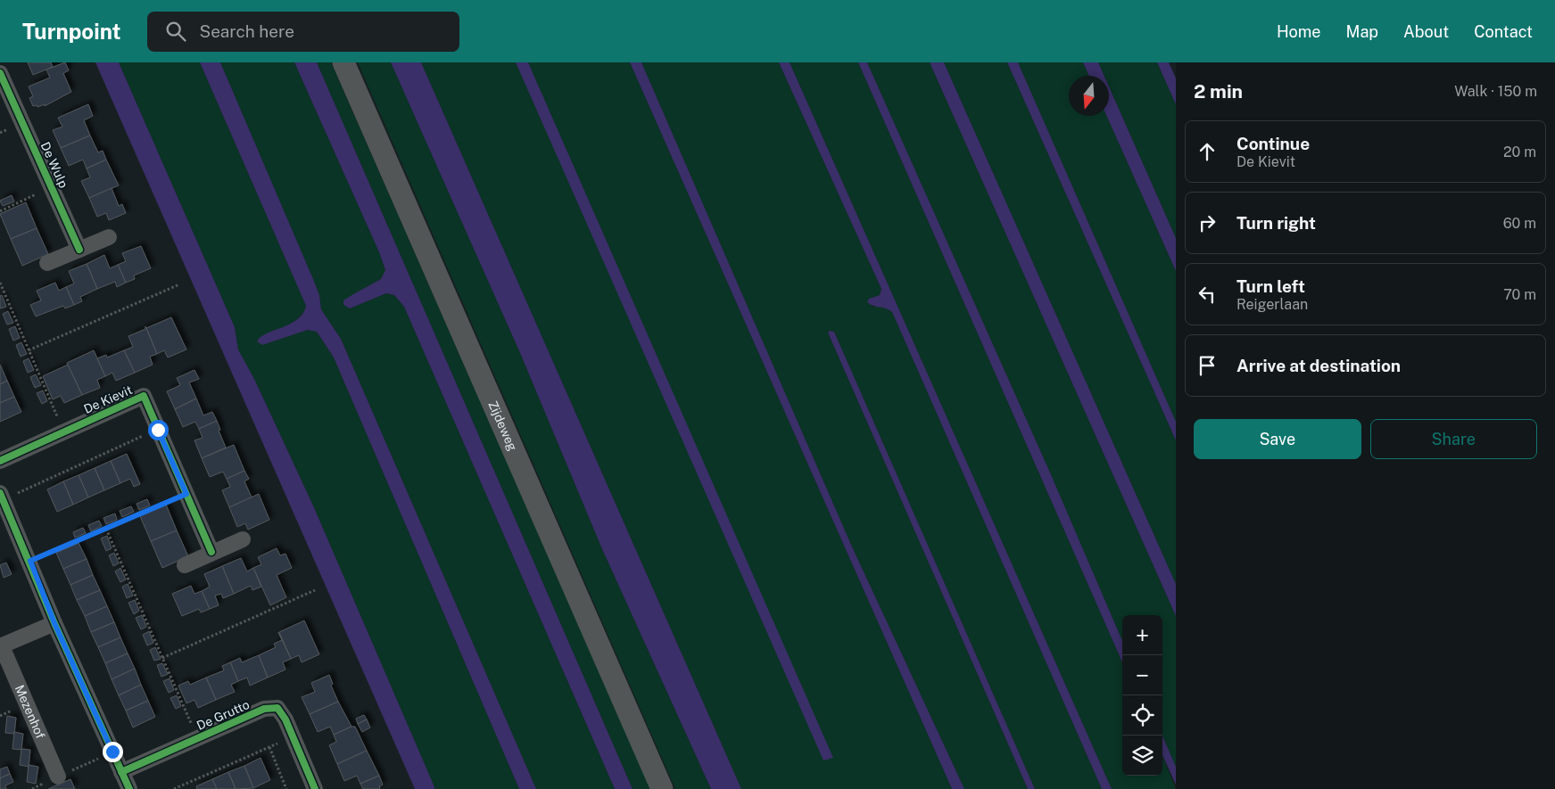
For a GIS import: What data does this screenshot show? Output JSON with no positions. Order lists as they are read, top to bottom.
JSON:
{
  "streets": {
    "main road": ["Zijdeweg"],
    "street": [
      "De Wulp",
      "De Kievit",
      "Mezenhof",
      "De Grutto"
    ]
  },
  "north": "bottom",
  "page": {
    "header": "Turnpoint",
    "search": "Search here",
    "nav": [
      "Home",
      "Map",
      "About",
      "Contact"
    ],
    "heading": ["2 min", "Walk · 150 m"],
    "list": [
      ["Continue", "De Kievit", "20 m"],
      ["Turn right", "60 m"],
      ["Turn left", "Reigerlaan", "70 m"],
      "Arrive at destination"
    ],
    "buttons": ["Save", "Share"],
    "map_buttons": ["+", "−"]
  }
}
